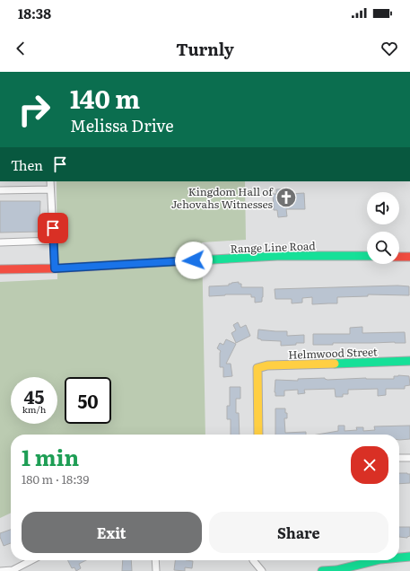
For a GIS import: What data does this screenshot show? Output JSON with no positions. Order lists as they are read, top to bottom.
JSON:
{
  "streets": {
    "main road": ["Range Line Road", "Helmwood Street"]
  },
  "places": {
    "church": ["Kingdom Hall of Jehovahs Witnesses"]
  },
  "page": {
    "status": "18:38",
    "header": "Turnly",
    "turn": ["140 m", "Melissa Drive"],
    "then": "Then",
    "speed": "45 km/h",
    "limit": "50",
    "heading": ["1 min", "180 m · 18:39"],
    "buttons": ["Exit", "Share"]
  }
}
